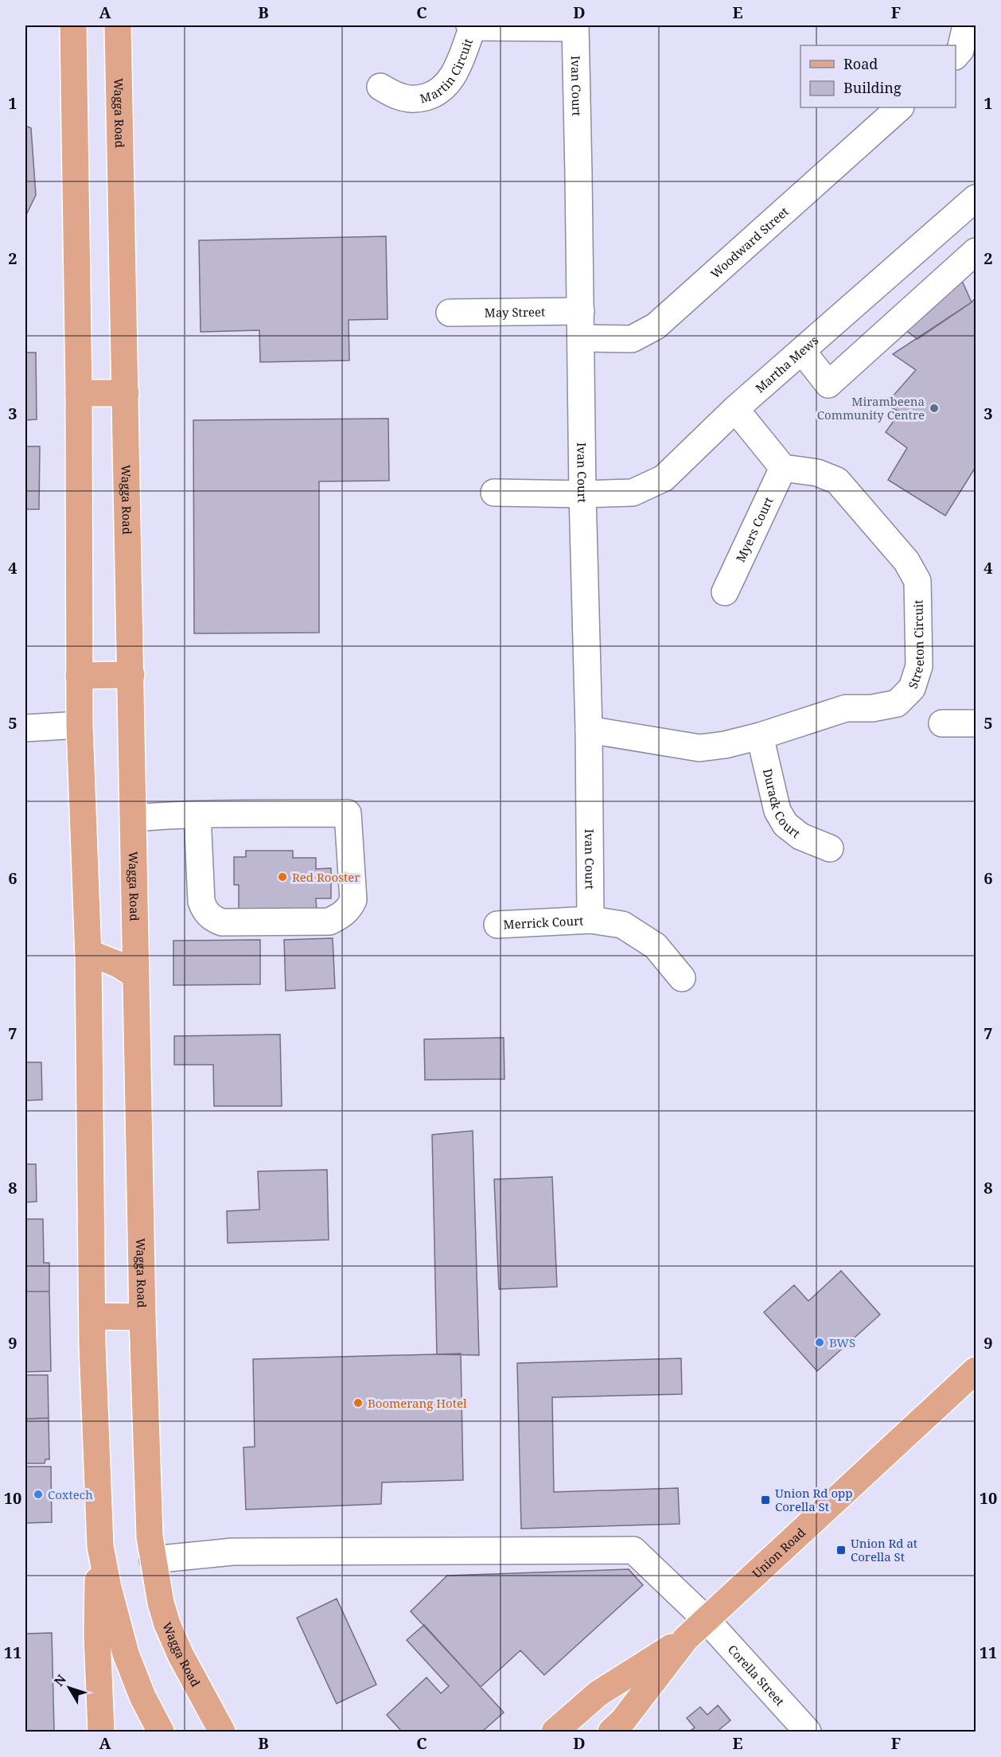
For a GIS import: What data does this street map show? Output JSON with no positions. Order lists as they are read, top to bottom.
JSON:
{
  "streets": {
    "main road": ["Wagga Road", "Union Road"],
    "street": [
      "Martin Circuit",
      "Ivan Court",
      "Woodward Street",
      "May Street",
      "Martha Mews",
      "Myers Court",
      "Streeton Circuit",
      "Durack Court",
      "Merrick Court",
      "Corella Street"
    ]
  },
  "crossings": [
    ["Ivan Court", "Woodward Street"],
    ["Ivan Court", "May Street"],
    ["Ivan Court", "Martha Mews"],
    ["Ivan Court", "Streeton Circuit"],
    ["Ivan Court", "Merrick Court"],
    ["Wagga Road", "Corella Street"],
    ["Myers Court", "Streeton Circuit"],
    ["Streeton Circuit", "Durack Court"],
    ["Union Road", "Corella Street"]
  ],
  "places": {
    "other": [
      "Mirambeena Community Centre",
      "Red Rooster",
      "BWS",
      "Boomerang Hotel",
      "Coxtech"
    ],
    "transit": ["Union Rd opp Corella St", "Union Rd at Corella St"]
  },
  "legend": ["Road", "Building"],
  "north": "top left",
  "grid": {
    "columns": [
      "A",
      "B",
      "C",
      "D",
      "E",
      "F"
    ],
    "rows": [
      "1",
      "2",
      "3",
      "4",
      "5",
      "6",
      "7",
      "8",
      "9",
      "10",
      "11"
    ]
  }
}
